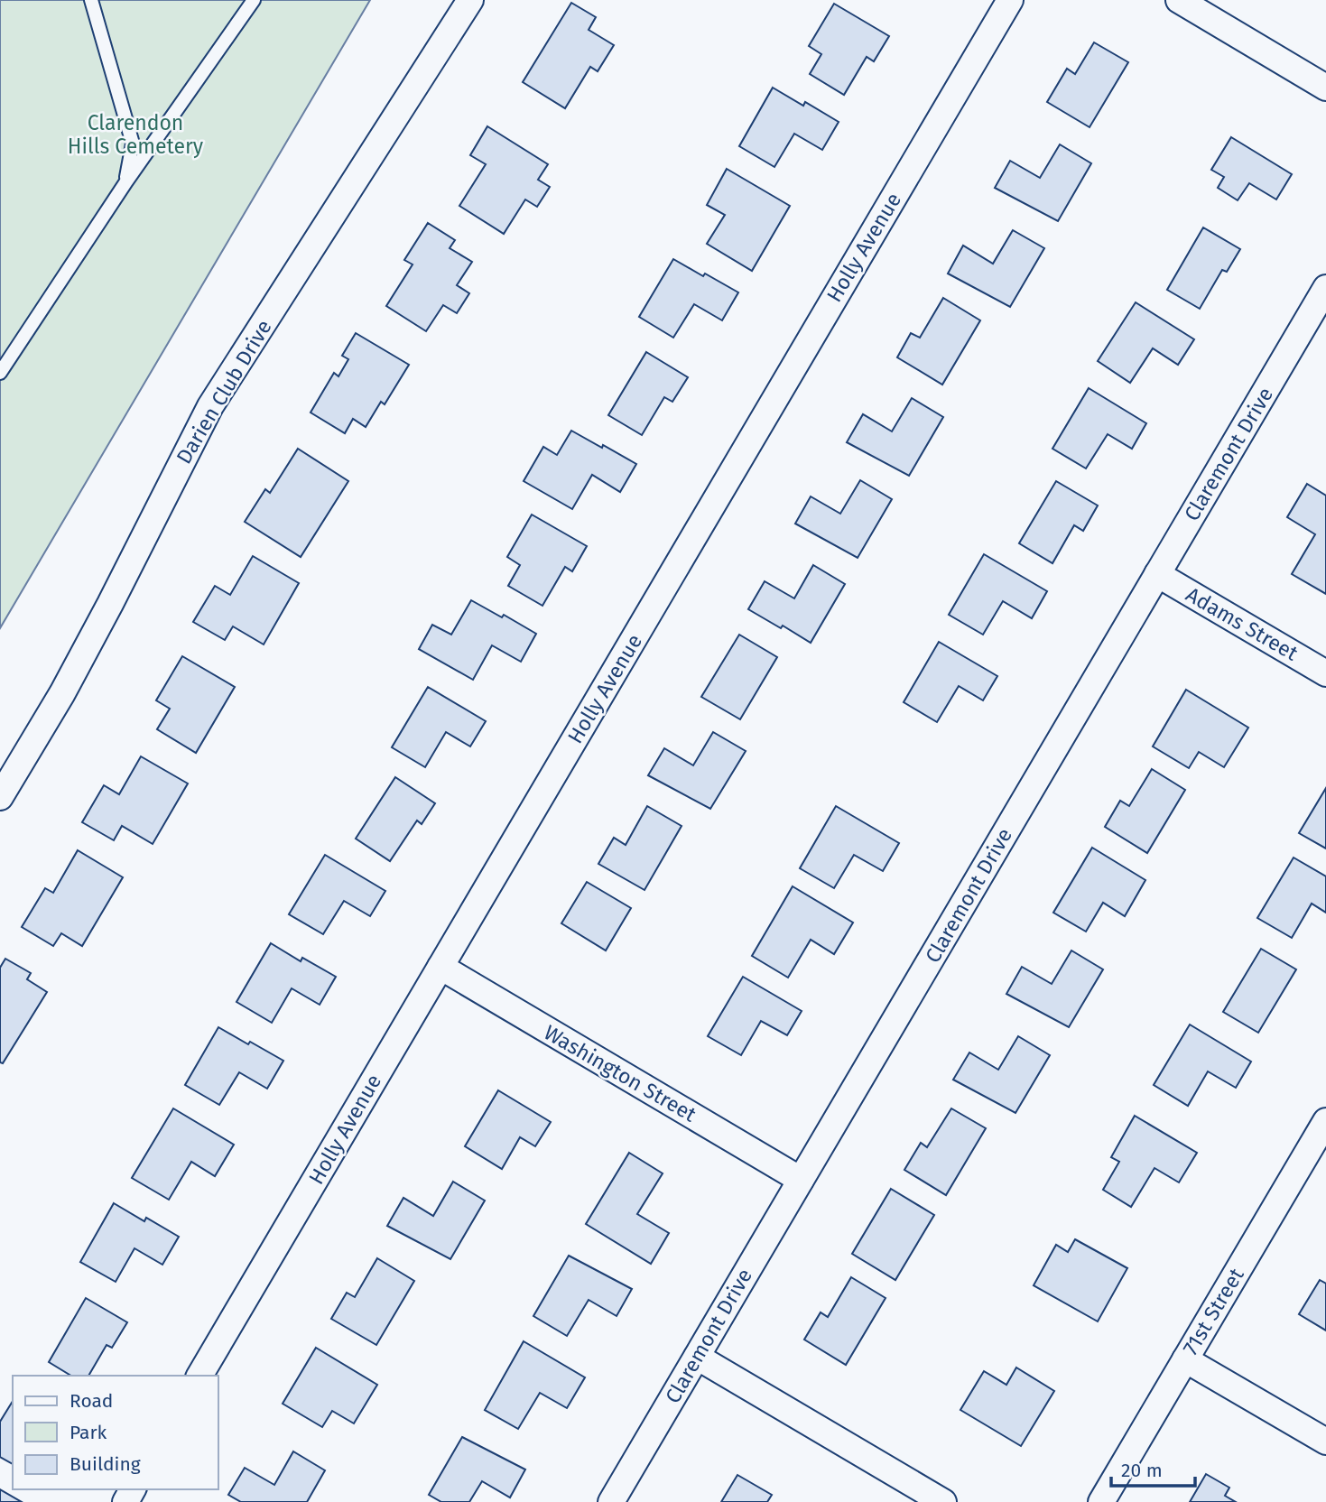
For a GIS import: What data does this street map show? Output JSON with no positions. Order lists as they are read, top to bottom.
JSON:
{
  "streets": {
    "street": [
      "Holly Avenue",
      "Darien Club Drive",
      "Claremont Drive",
      "Adams Street",
      "Washington Street",
      "71st Street"
    ]
  },
  "crossings": [
    ["Holly Avenue", "Washington Street"],
    ["Claremont Drive", "Adams Street"],
    ["Claremont Drive", "Washington Street"]
  ],
  "parks": ["Clarendon Hills Cemetery"],
  "legend": ["Road", "Park", "Building"],
  "scale_bar": "20 m"
}
